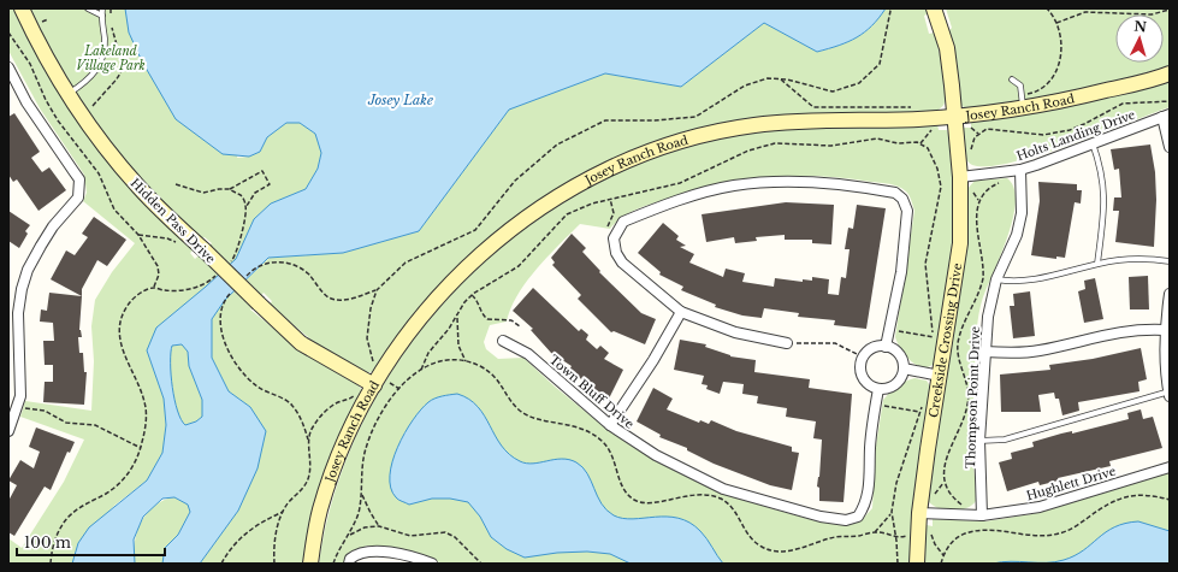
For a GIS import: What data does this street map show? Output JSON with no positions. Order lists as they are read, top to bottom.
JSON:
{
  "streets": {
    "street": [
      "Josey Ranch Road",
      "Holts Landing Drive",
      "Hidden Pass Drive",
      "Creekside Crossing Drive",
      "Town Bluff Drive",
      "Thompson Point Drive",
      "Hughlett Drive"
    ]
  },
  "crossings": [
    ["Josey Ranch Road", "Hidden Pass Drive"],
    ["Josey Ranch Road", "Creekside Crossing Drive"],
    ["Holts Landing Drive", "Creekside Crossing Drive"],
    ["Holts Landing Drive", "Thompson Point Drive"],
    ["Creekside Crossing Drive", "Hughlett Drive"],
    ["Thompson Point Drive", "Hughlett Drive"]
  ],
  "water": ["Josey Lake"],
  "parks": ["Lakeland Village Park"],
  "scale_bar": "100 m",
  "north": "top"
}
